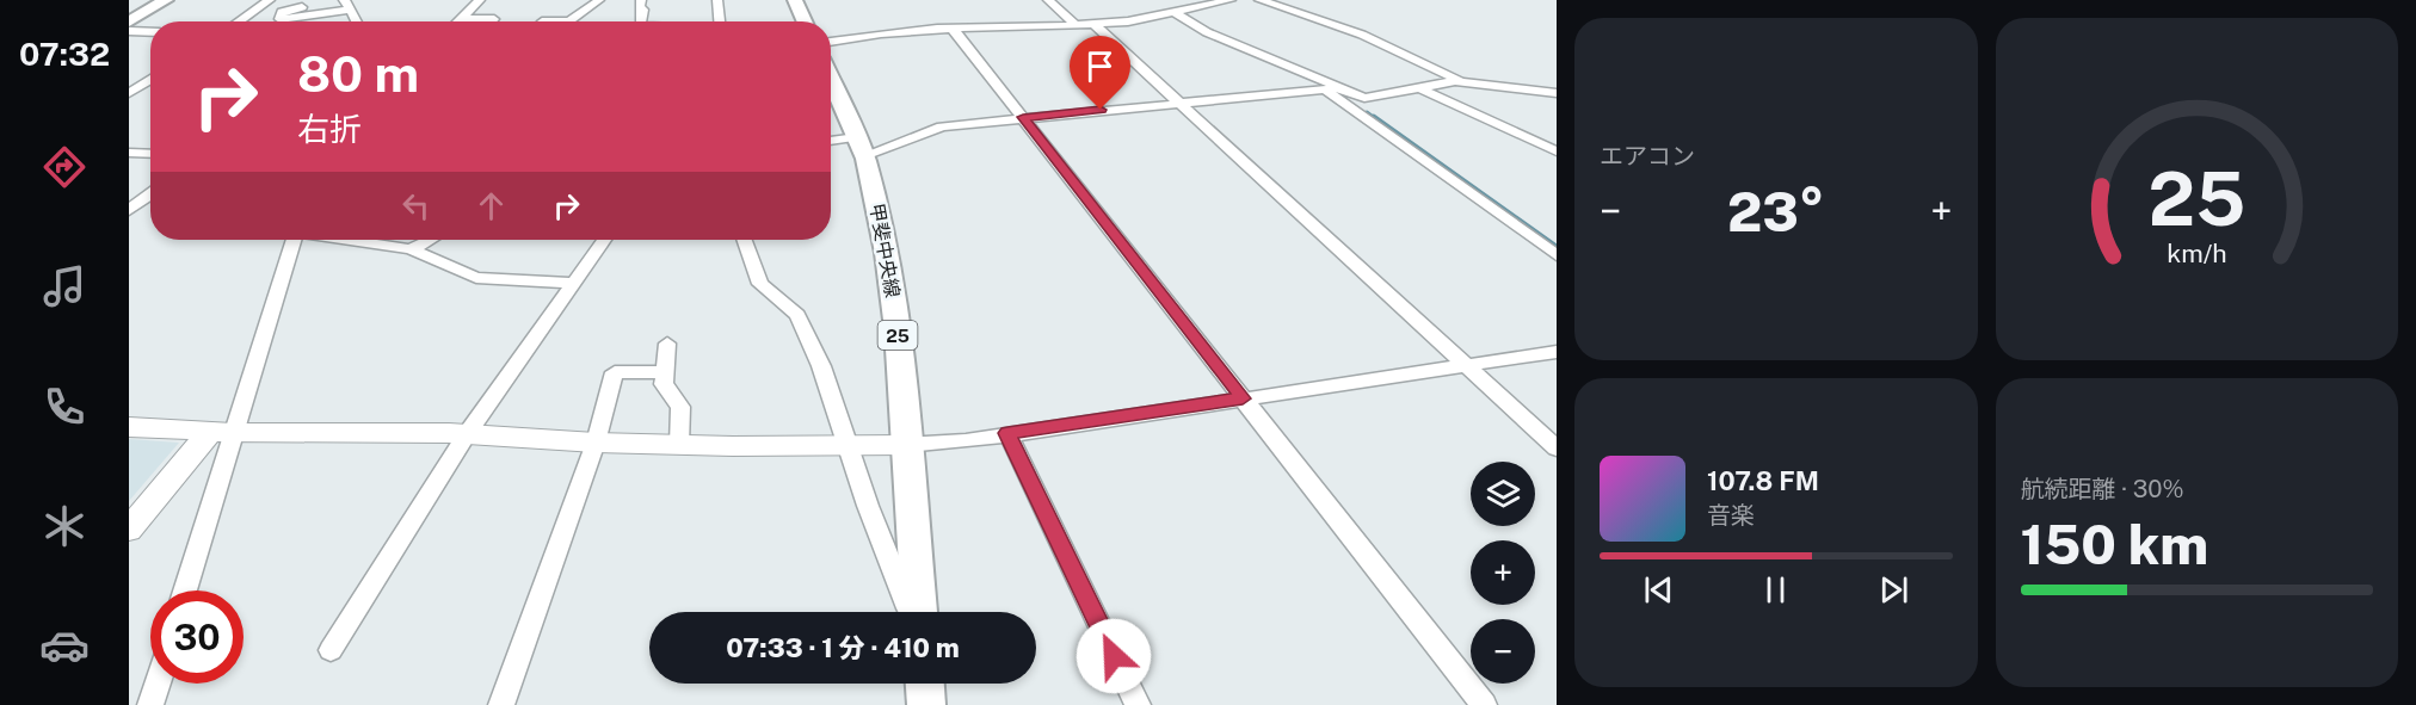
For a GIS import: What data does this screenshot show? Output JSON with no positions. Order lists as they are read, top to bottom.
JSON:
{
  "streets": {
    "main road": ["甲斐中央線", "25"]
  },
  "page": {
    "tabs": "07:32",
    "tile": [
      "エアコン",
      ["航続距離 · 30%", "150 km"]
    ],
    "turn": ["80 m", "右折"],
    "heat": ["−", "23°", "+"],
    "song": ["107.8 FM", "音楽"],
    "map_buttons": ["+", "−"],
    "limit": "30",
    "trip": "07:33 · 1 分 · 410 m",
    "gauge": ["25", "km/h"]
  }
}
